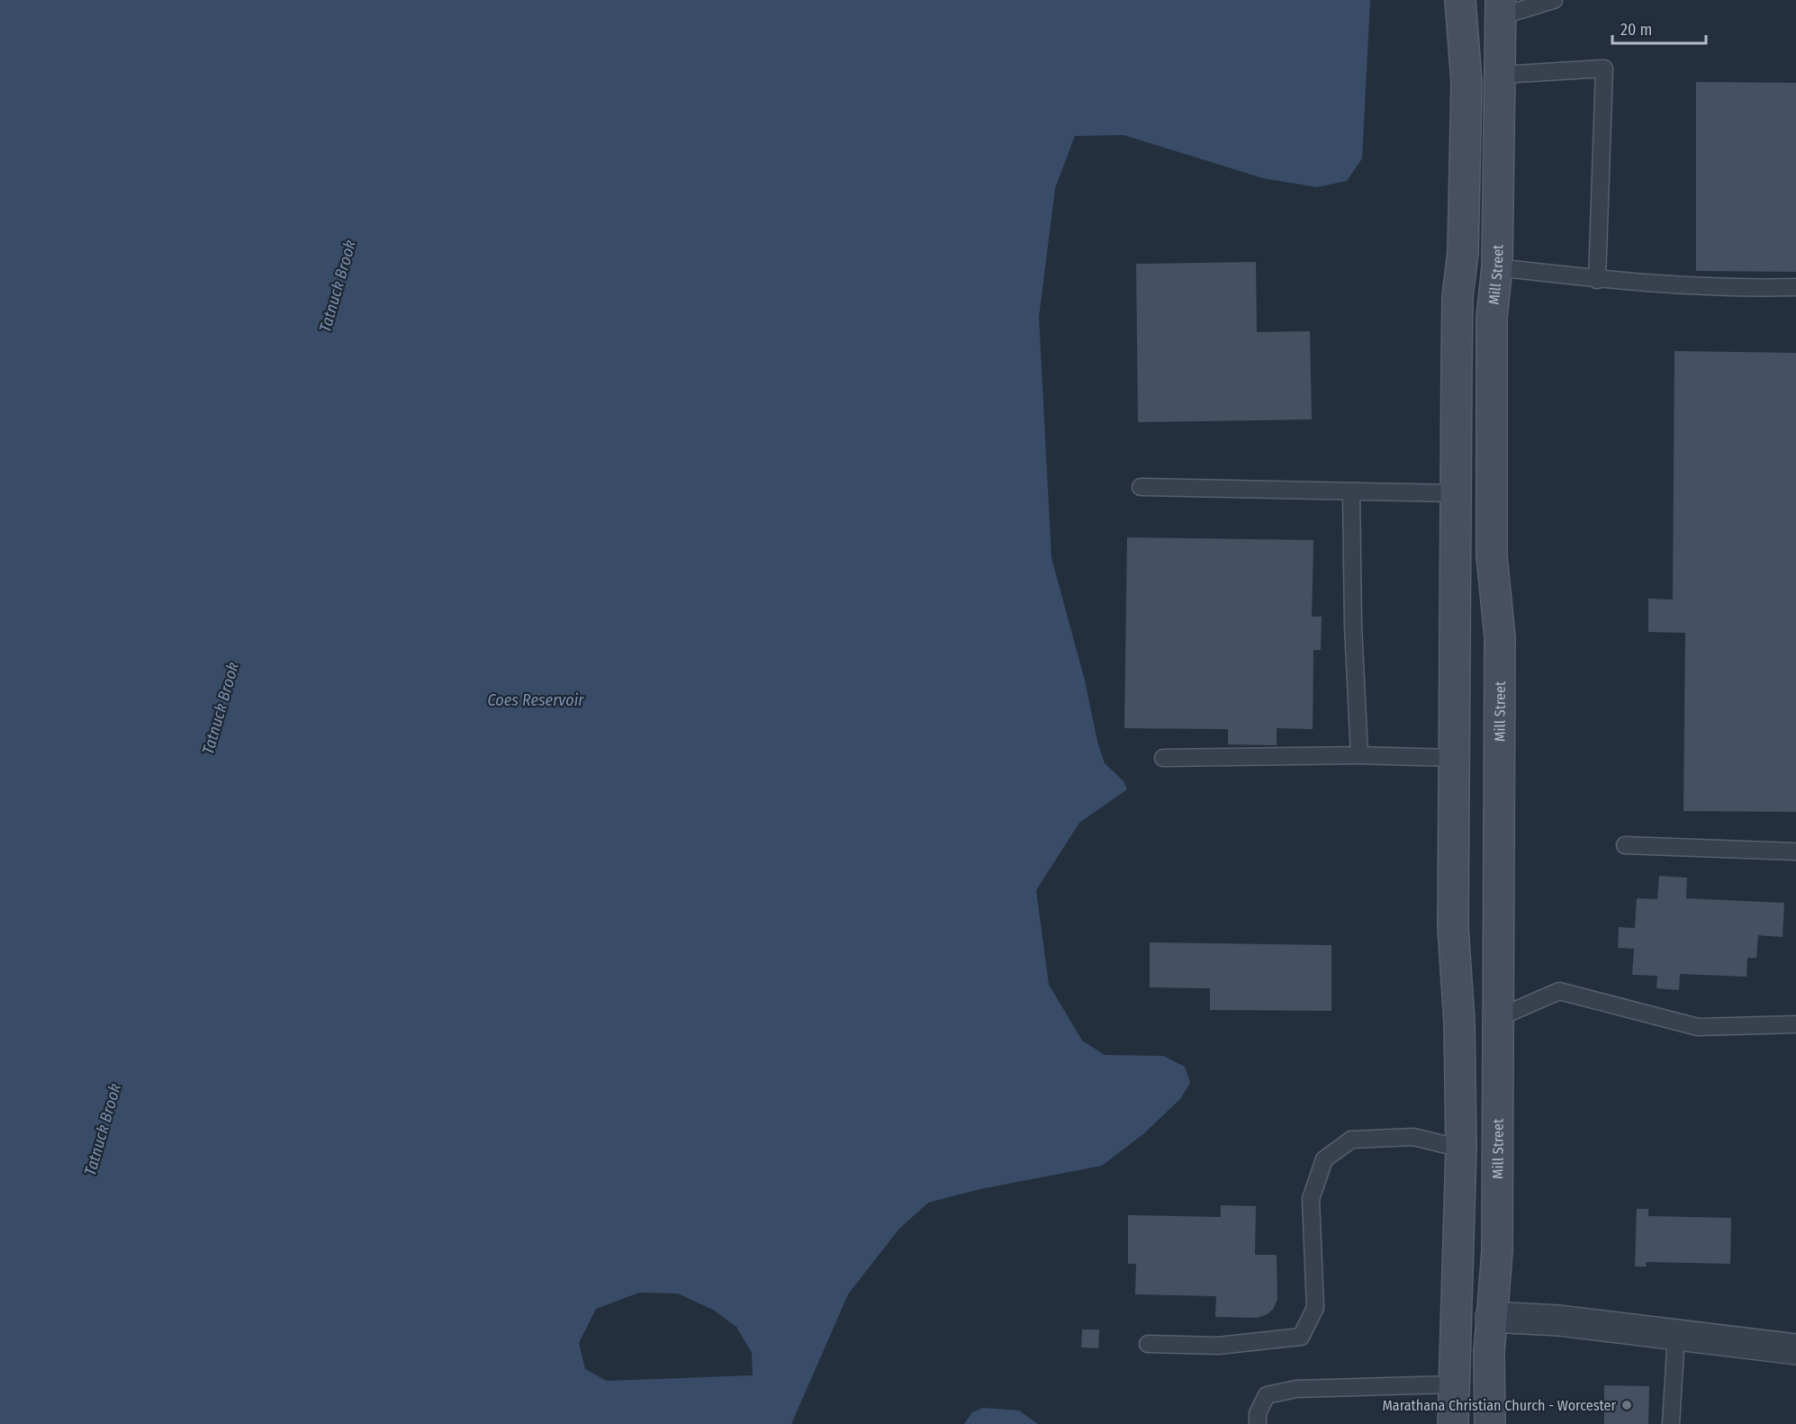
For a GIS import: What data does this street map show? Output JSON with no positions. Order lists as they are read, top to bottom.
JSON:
{
  "streets": {
    "main road": ["Mill Street"]
  },
  "water": ["Tatnuck Brook", "Coes Reservoir"],
  "places": ["Marathana Christian Church - Worcester"],
  "scale_bar": "20 m"
}
